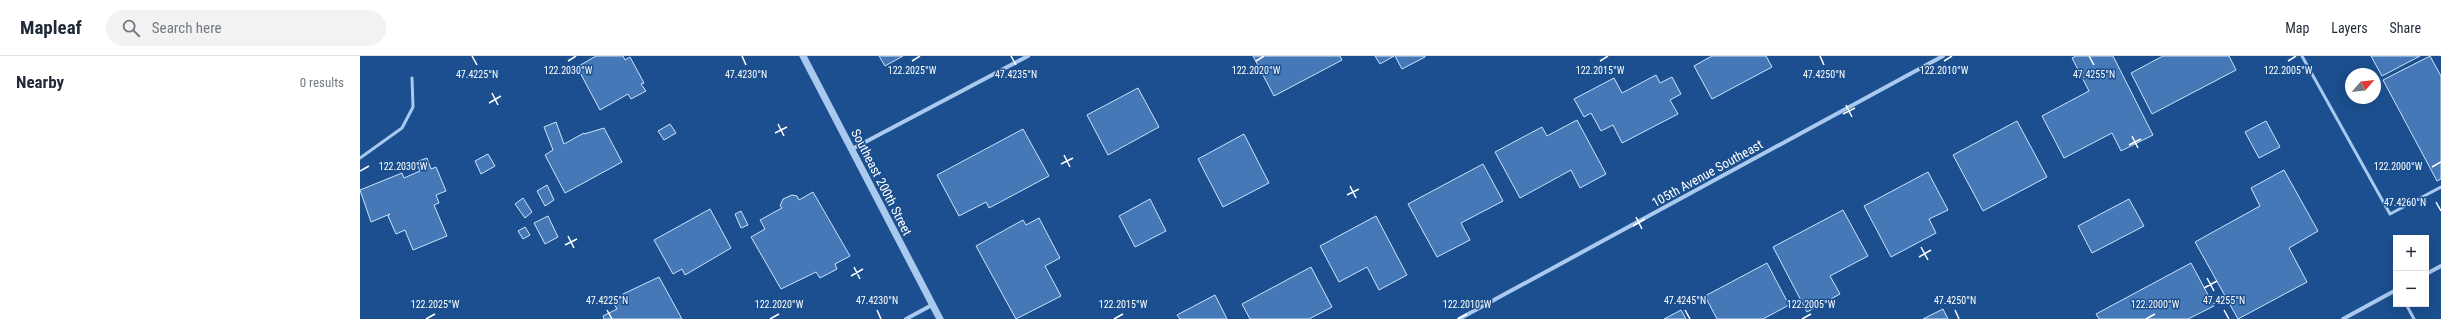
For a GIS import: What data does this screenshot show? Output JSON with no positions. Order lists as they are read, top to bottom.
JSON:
{
  "streets": {
    "street": ["105th Avenue Southeast", "Southeast 200th Street"]
  },
  "north": "top right",
  "page": {
    "header": "Mapleaf",
    "search": "Search here",
    "nav": ["Map", "Layers", "Share"],
    "heading": ["Nearby", "0 results"],
    "map_buttons": ["+", "−"]
  },
  "coordinates": [
    "122.2030°W",
    "122.2025°W",
    "122.2020°W",
    "122.2015°W",
    "122.2010°W",
    "122.2005°W",
    "47.4225°N",
    "47.4230°N",
    "47.4235°N",
    "47.4250°N",
    "47.4255°N",
    "122.2000°W",
    "47.4260°N",
    "47.4245°N"
  ]
}
